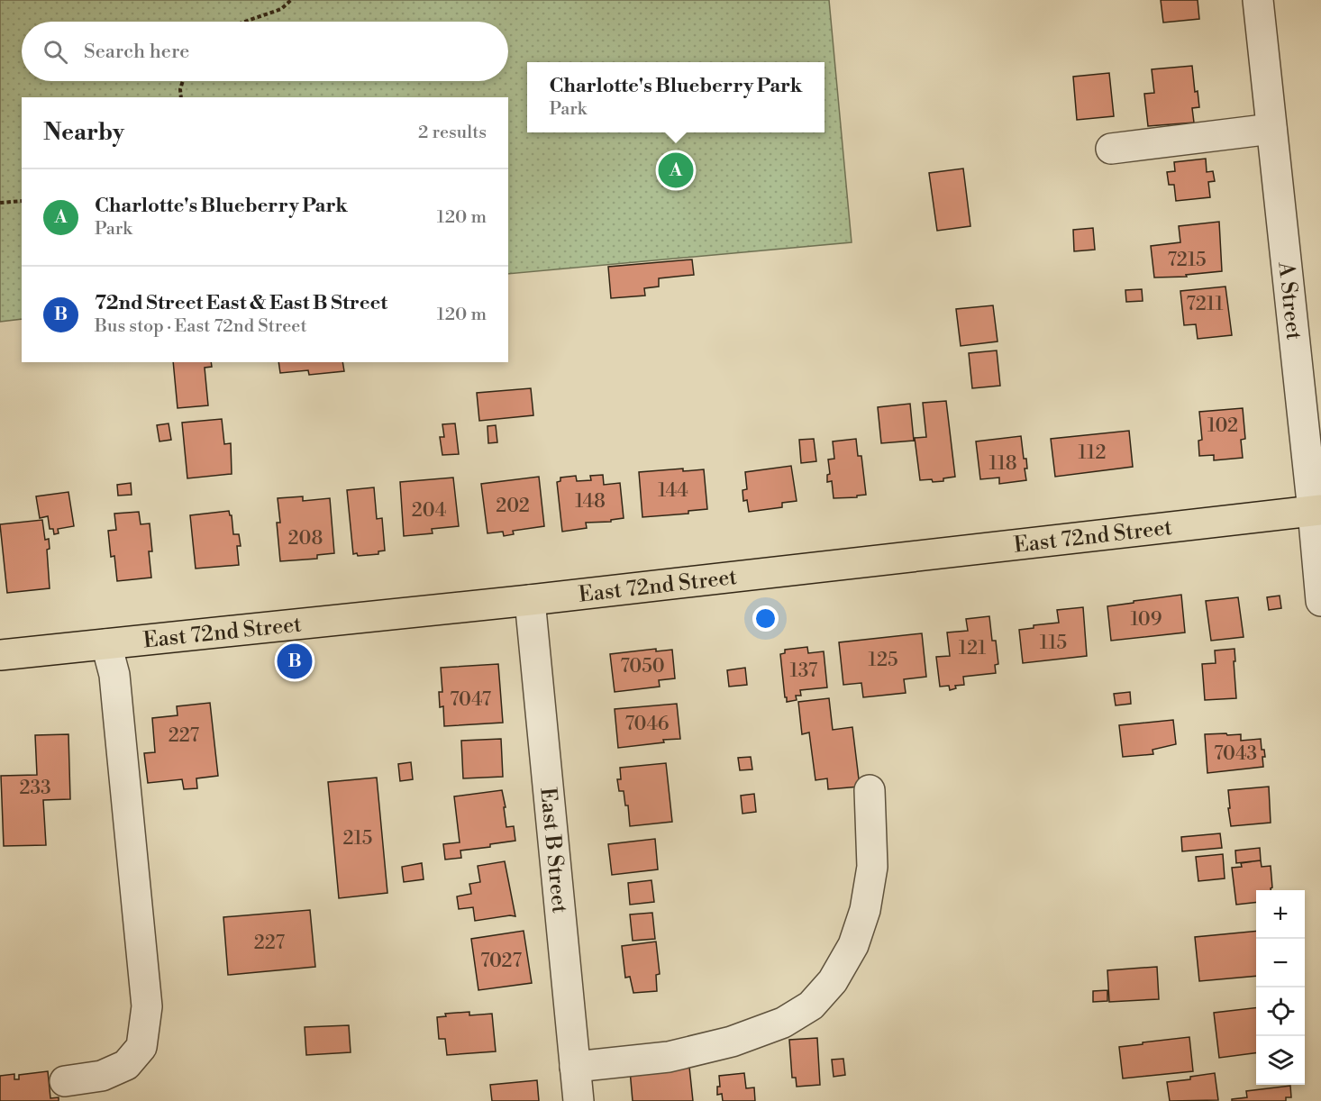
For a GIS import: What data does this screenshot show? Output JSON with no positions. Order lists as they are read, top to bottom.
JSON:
{
  "streets": {
    "main road": ["East 72nd Street"],
    "street": ["A Street", "East B Street"]
  },
  "crossings": [
    ["A Street", "East 72nd Street"],
    ["East 72nd Street", "East B Street"]
  ],
  "house_numbers": [
    "7215",
    "7211",
    "102",
    "112",
    "118",
    "144",
    "148",
    "202",
    "204",
    "208",
    "109",
    "115",
    "121",
    "125",
    "7050",
    "137",
    "7047",
    "7046",
    "227",
    "7043",
    "233",
    "215",
    "227",
    "7027"
  ],
  "page": {
    "search": "Search here",
    "popup": ["Charlotte's Blueberry Park", "Park"],
    "heading": ["Nearby", "2 results"],
    "pins": ["A", "B"],
    "list": [
      {
        "mark": "A",
        "name": "Charlotte's Blueberry Park",
        "note": "Park",
        "value": "120 m"
      },
      {
        "mark": "B",
        "name": "72nd Street East & East B Street",
        "note": "Bus stop · East 72nd Street",
        "value": "120 m"
      }
    ],
    "map_buttons": ["+", "−"]
  }
}
